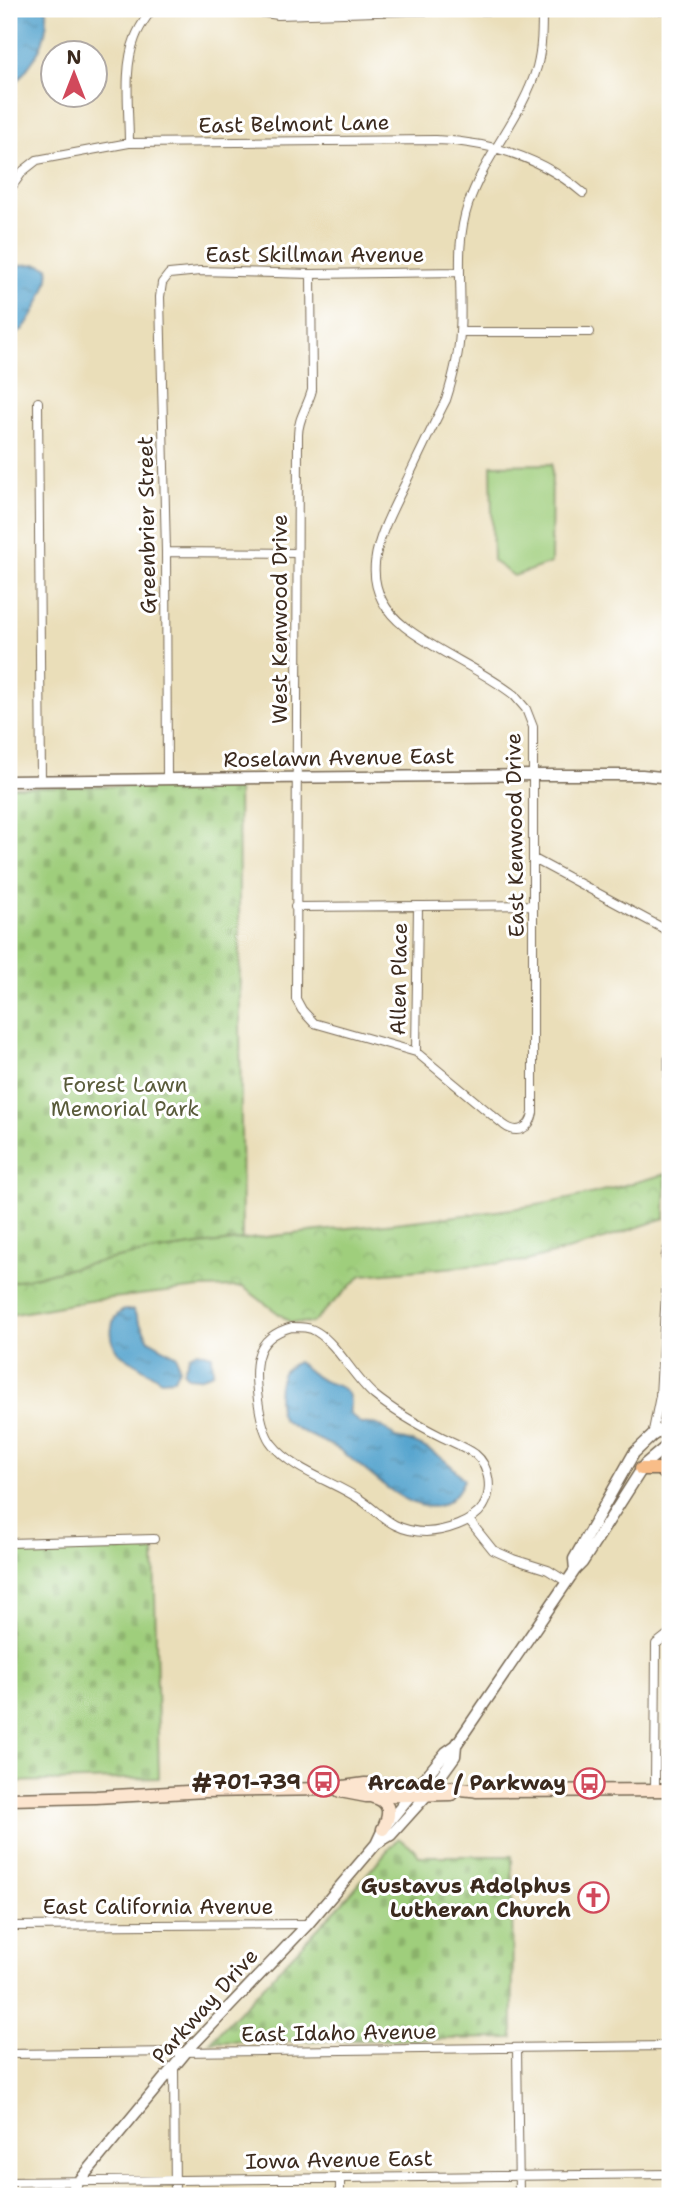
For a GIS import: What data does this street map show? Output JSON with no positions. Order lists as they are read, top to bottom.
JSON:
{
  "streets": {
    "street": [
      "East Belmont Lane",
      "East Skillman Avenue",
      "Greenbrier Street",
      "West Kenwood Drive",
      "Roselawn Avenue East",
      "East Kenwood Drive",
      "Allen Place",
      "East California Avenue",
      "Parkway Drive",
      "East Idaho Avenue",
      "Iowa Avenue East"
    ]
  },
  "crossings": [
    ["East Belmont Lane", "East Kenwood Drive"],
    ["East Skillman Avenue", "Greenbrier Street"],
    ["East Skillman Avenue", "West Kenwood Drive"],
    ["East Skillman Avenue", "East Kenwood Drive"],
    ["Greenbrier Street", "Roselawn Avenue East"],
    ["West Kenwood Drive", "Roselawn Avenue East"],
    ["West Kenwood Drive", "East Kenwood Drive"],
    ["West Kenwood Drive", "Allen Place"],
    ["Roselawn Avenue East", "East Kenwood Drive"],
    ["East Kenwood Drive", "Allen Place"],
    ["East California Avenue", "Parkway Drive"],
    ["Parkway Drive", "East Idaho Avenue"],
    ["Parkway Drive", "Iowa Avenue East"]
  ],
  "parks": ["Forest Lawn Memorial Park"],
  "places": {
    "bus stop": ["#701-739", "Arcade / Parkway"],
    "church": ["Gustavus Adolphus Lutheran Church"]
  },
  "north": "top"
}
